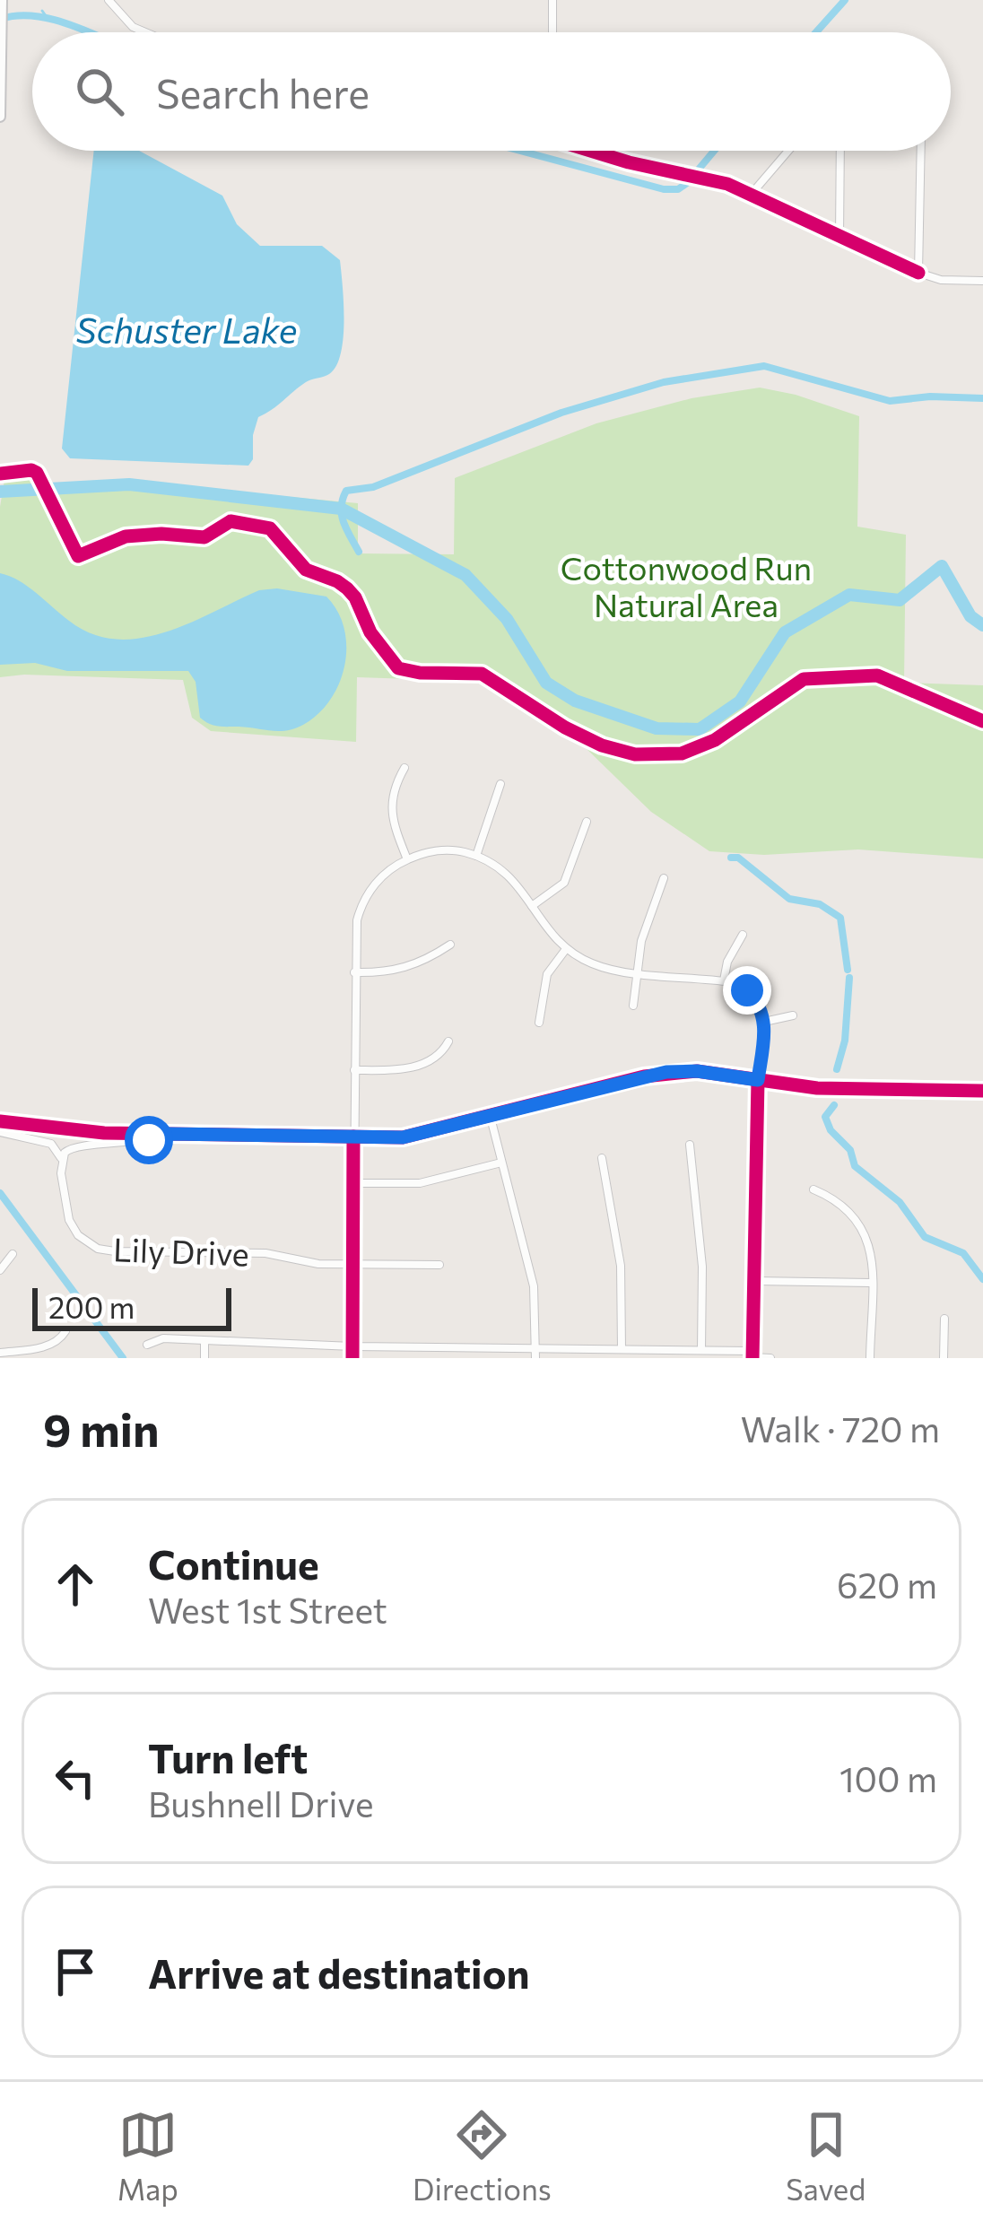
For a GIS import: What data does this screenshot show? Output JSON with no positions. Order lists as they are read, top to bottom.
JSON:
{
  "streets": {
    "street": ["Lily Drive"]
  },
  "water": ["Schuster Lake"],
  "parks": ["Cottonwood Run Natural Area"],
  "scale_bar": "200 m",
  "page": {
    "search": "Search here",
    "scale": "200 m",
    "heading": ["9 min", "Walk · 720 m"],
    "list": [
      ["Continue", "West 1st Street", "620 m"],
      ["Turn left", "Bushnell Drive", "100 m"],
      "Arrive at destination"
    ],
    "nav": ["Map", "Directions", "Saved"]
  }
}
